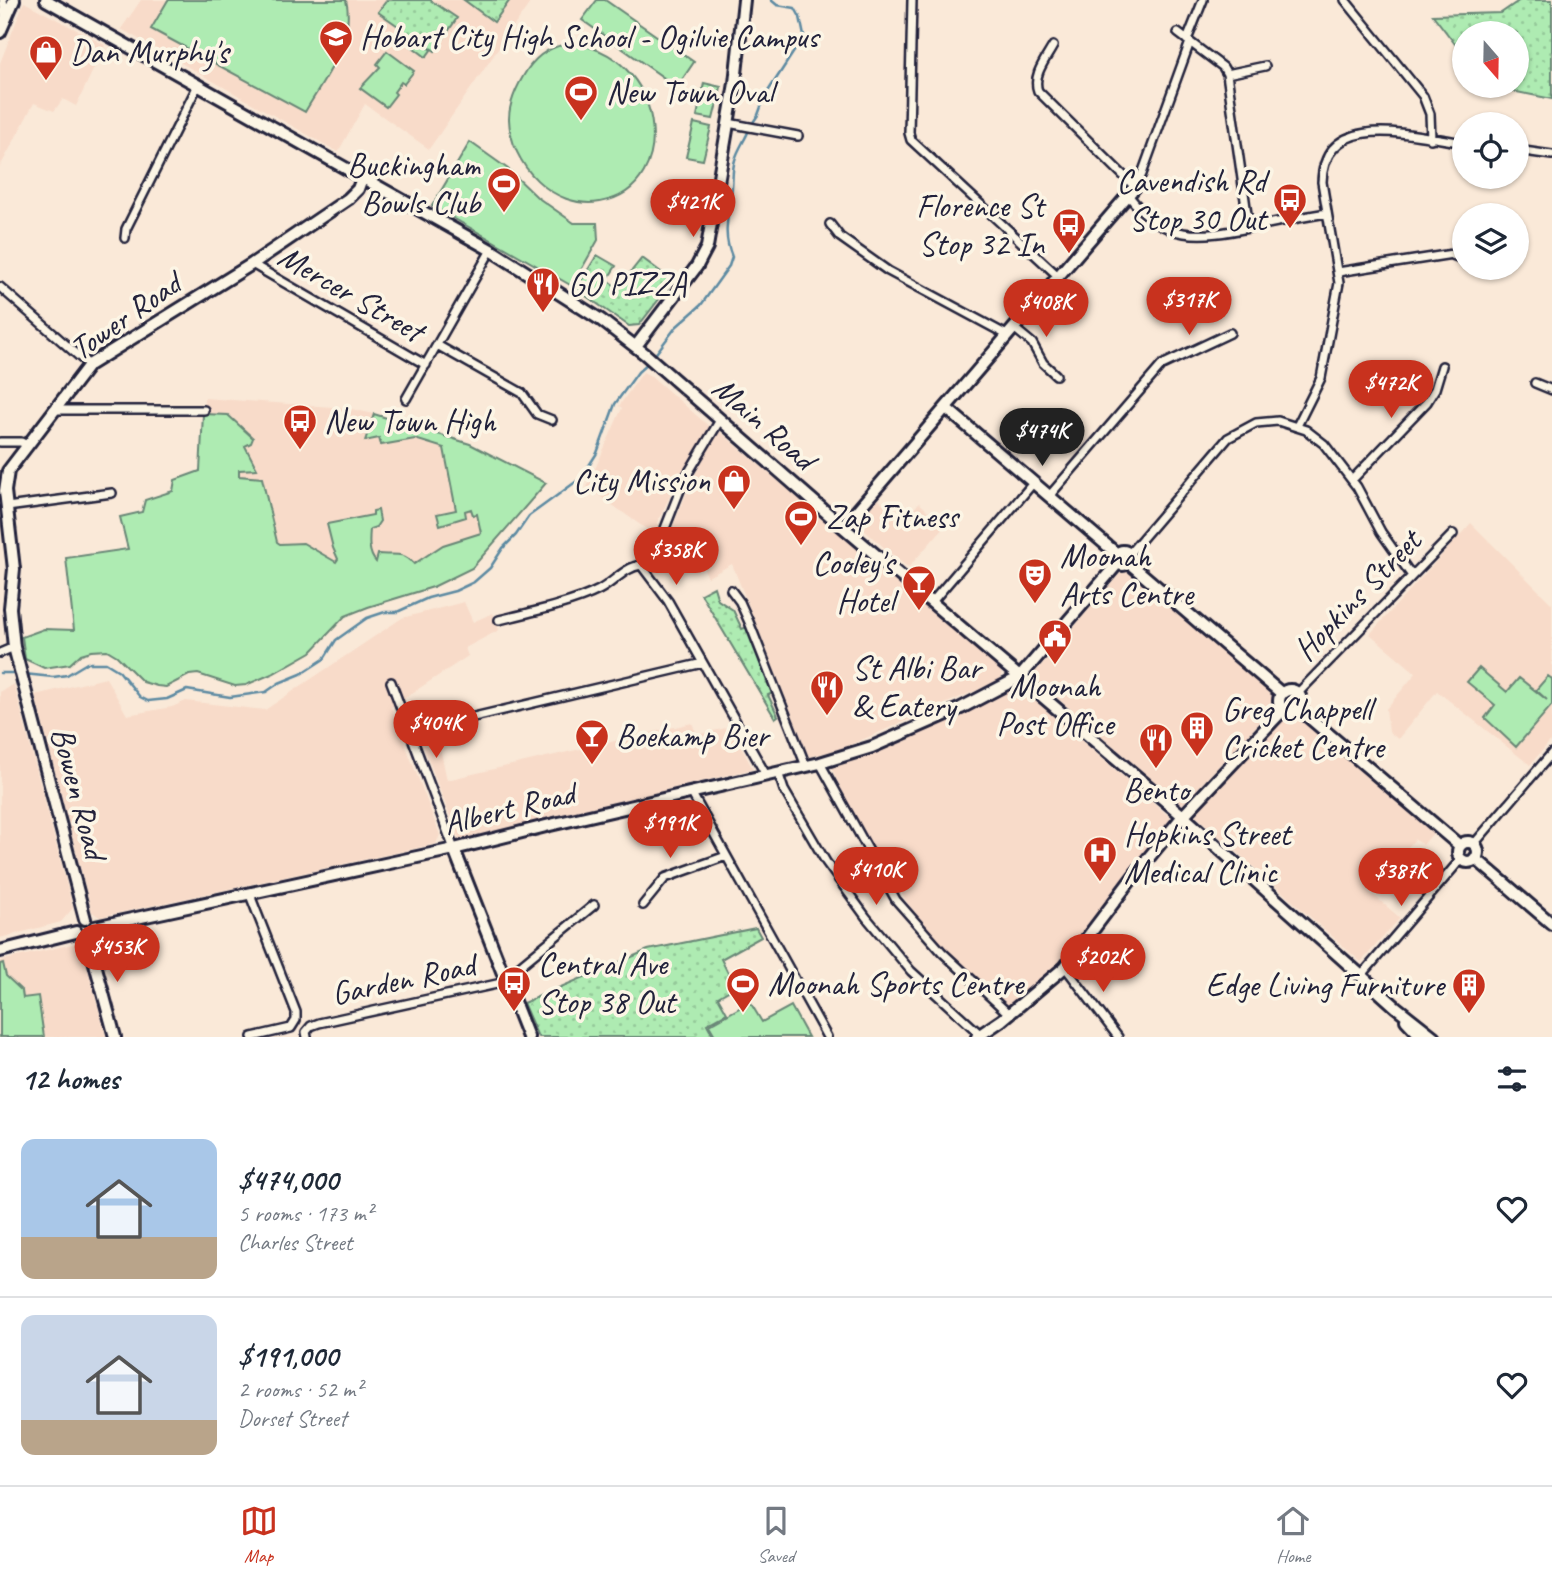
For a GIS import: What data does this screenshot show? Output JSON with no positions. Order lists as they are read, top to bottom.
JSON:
{
  "streets": {
    "street": [
      "Mercer Street",
      "Tower Road",
      "Main Road",
      "Hopkins Street",
      "Bowen Road",
      "Albert Road",
      "Garden Road"
    ]
  },
  "crossings": [
    ["Mercer Street", "Tower Road"],
    ["Tower Road", "Main Road"],
    ["Tower Road", "Bowen Road"],
    ["Main Road", "Albert Road"],
    ["Bowen Road", "Albert Road"],
    ["Albert Road", "Garden Road"]
  ],
  "places": {
    "school or university": ["Hobart City High School - Ogilvie Campus"],
    "shop": ["Dan Murphy's", "City Mission"],
    "sports": [
      "New Town Oval",
      "Buckingham Bowls Club",
      "Zap Fitness",
      "Moonah Sports Centre"
    ],
    "bus stop": [
      "Cavendish Rd Stop 30 Out",
      "Florence St Stop 32 In",
      "New Town High",
      "Central Ave Stop 38 Out"
    ],
    "restaurant": ["GO PIZZA", "St Albi Bar & Eatery", "Bento"],
    "theatre": ["Moonah Arts Centre"],
    "bar": ["Cooley's Hotel", "Boekamp Bier"],
    "public building": ["Moonah Post Office"],
    "building": ["Greg Chappell Cricket Centre", "Edge Living Furniture"],
    "hospital": ["Hopkins Street Medical Clinic"]
  },
  "north": "bottom",
  "page": {
    "price": [
      "$421K",
      "$317K",
      "$408K",
      "$472K",
      "$474K",
      "$358K",
      "$404K",
      "$191K",
      "$410K",
      "$387K",
      "$453K",
      "$202K"
    ],
    "heading": "12 homes",
    "list": [
      {
        "name": "$474,000",
        "note": "5 rooms · 173 m² · Charles Street"
      },
      {
        "name": "$191,000",
        "note": "2 rooms · 52 m² · Dorset Street"
      }
    ],
    "tabs": ["Map", "Saved", "Home"]
  }
}
